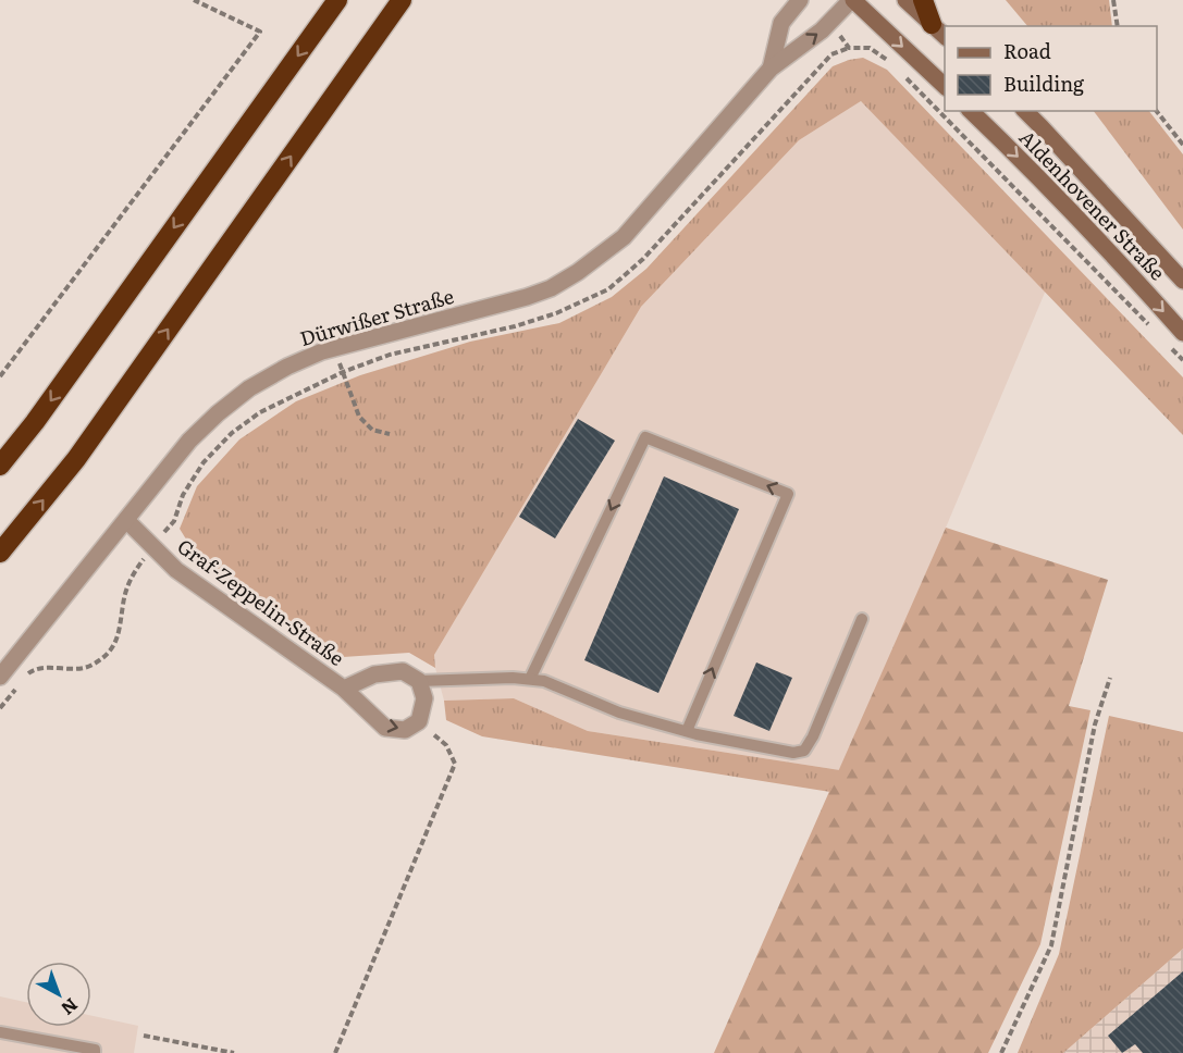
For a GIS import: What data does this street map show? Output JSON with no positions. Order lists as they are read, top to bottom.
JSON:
{
  "streets": {
    "main road": ["Aldenhovener Straße"],
    "street": ["Dürwißer Straße", "Graf-Zeppelin-Straße"]
  },
  "crossings": [
    ["Dürwißer Straße", "Graf-Zeppelin-Straße"]
  ],
  "legend": ["Road", "Building"],
  "north": "bottom right"
}
